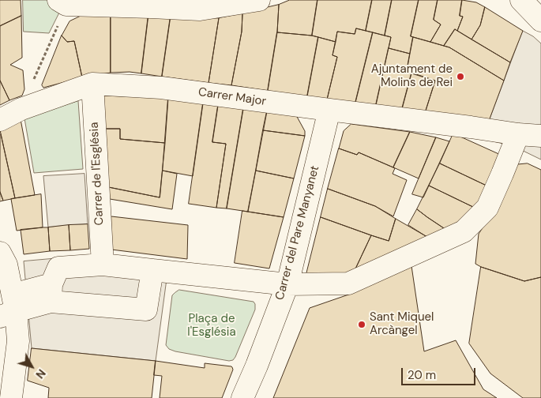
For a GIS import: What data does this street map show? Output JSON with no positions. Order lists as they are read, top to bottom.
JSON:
{
  "streets": {
    "street": ["Carrer Major", "Carrer de l'Església", "Carrer del Pare Manyanet"]
  },
  "crossings": [
    ["Carrer Major", "Carrer de l'Església"],
    ["Carrer Major", "Carrer del Pare Manyanet"]
  ],
  "parks": ["Plaça de l'Església"],
  "places": ["Ajuntament de Molins de Rei", "Sant Miquel Arcàngel"],
  "scale_bar": "20 m",
  "north": "bottom right"
}
